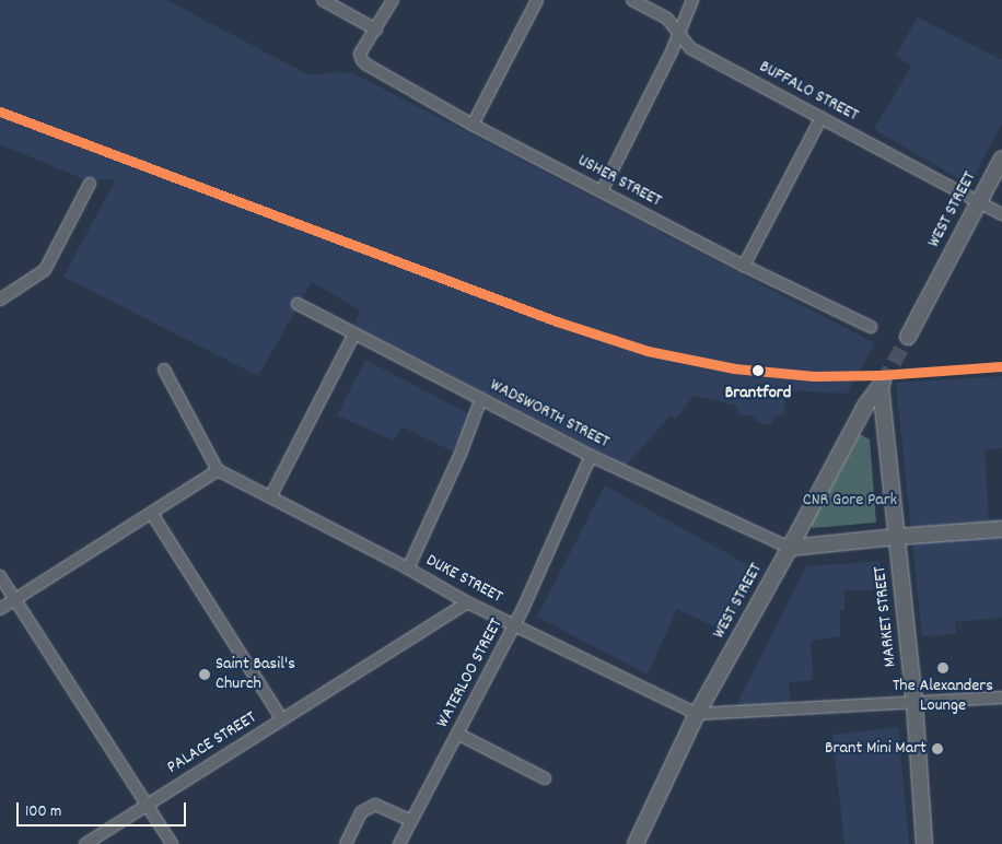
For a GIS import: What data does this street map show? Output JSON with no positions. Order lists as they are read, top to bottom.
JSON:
{
  "streets": {
    "main road": ["WEST STREET", "MARKET STREET"],
    "street": [
      "BUFFALO STREET",
      "USHER STREET",
      "WADSWORTH STREET",
      "DUKE STREET",
      "WATERLOO STREET",
      "PALACE STREET"
    ]
  },
  "crossings": [
    ["BUFFALO STREET", "WEST STREET"],
    ["WEST STREET", "WADSWORTH STREET"],
    ["WEST STREET", "DUKE STREET"],
    ["WEST STREET", "MARKET STREET"],
    ["WADSWORTH STREET", "WATERLOO STREET"],
    ["DUKE STREET", "WATERLOO STREET"],
    ["DUKE STREET", "PALACE STREET"]
  ],
  "parks": ["CNR Gore Park"],
  "places": [
    "Brantford",
    "The Alexanders Lounge",
    "Saint Basil's Church",
    "Brant Mini Mart"
  ],
  "scale_bar": "100 m"
}
